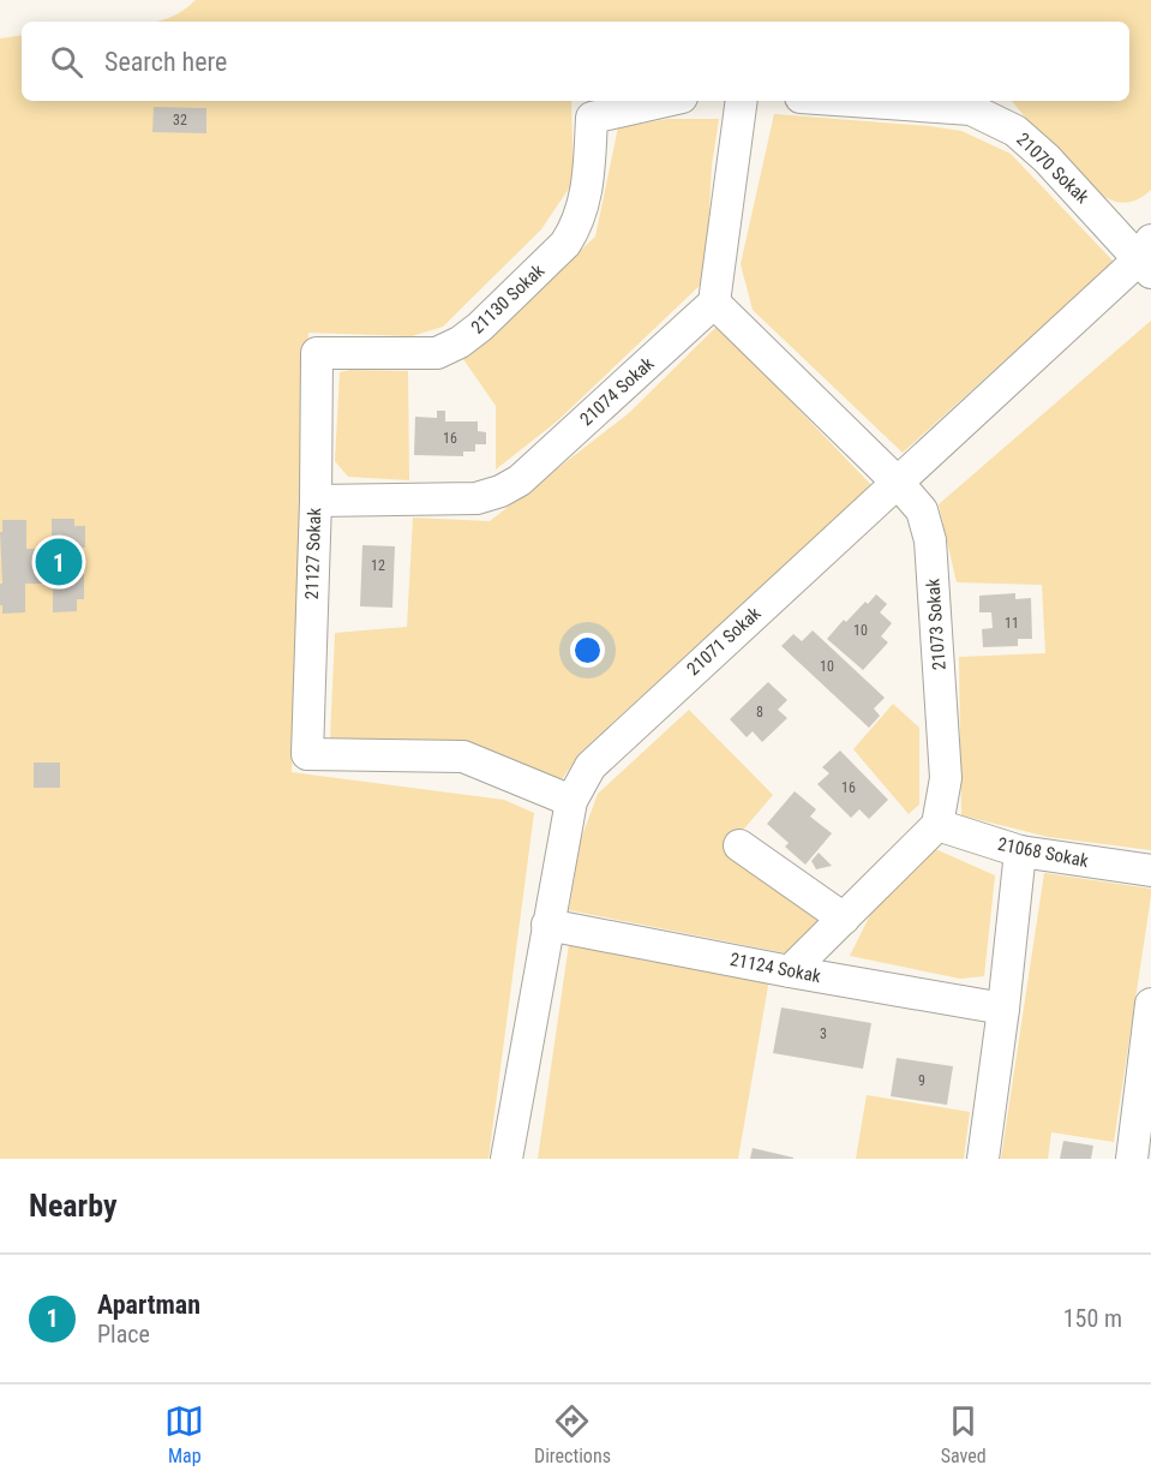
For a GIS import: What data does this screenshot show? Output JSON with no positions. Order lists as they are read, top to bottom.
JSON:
{
  "streets": {
    "street": [
      "21070 Sokak",
      "21130 Sokak",
      "21074 Sokak",
      "21127 Sokak",
      "21073 Sokak",
      "21071 Sokak",
      "21068 Sokak",
      "21124 Sokak"
    ]
  },
  "crossings": [
    ["21070 Sokak", "21071 Sokak"],
    ["21130 Sokak", "21127 Sokak"],
    ["21074 Sokak", "21127 Sokak"],
    ["21074 Sokak", "21073 Sokak"],
    ["21127 Sokak", "21071 Sokak"],
    ["21073 Sokak", "21071 Sokak"],
    ["21073 Sokak", "21068 Sokak"],
    ["21071 Sokak", "21124 Sokak"]
  ],
  "house_numbers": [
    "32",
    "16",
    "12",
    "11",
    "10",
    "10",
    "8",
    "16",
    "3",
    "9"
  ],
  "page": {
    "search": "Search here",
    "pins": "1",
    "heading": "Nearby",
    "list": [
      {
        "mark": "1",
        "name": "Apartman",
        "note": "Place",
        "value": "150 m"
      }
    ],
    "nav": ["Map", "Directions", "Saved"]
  }
}
